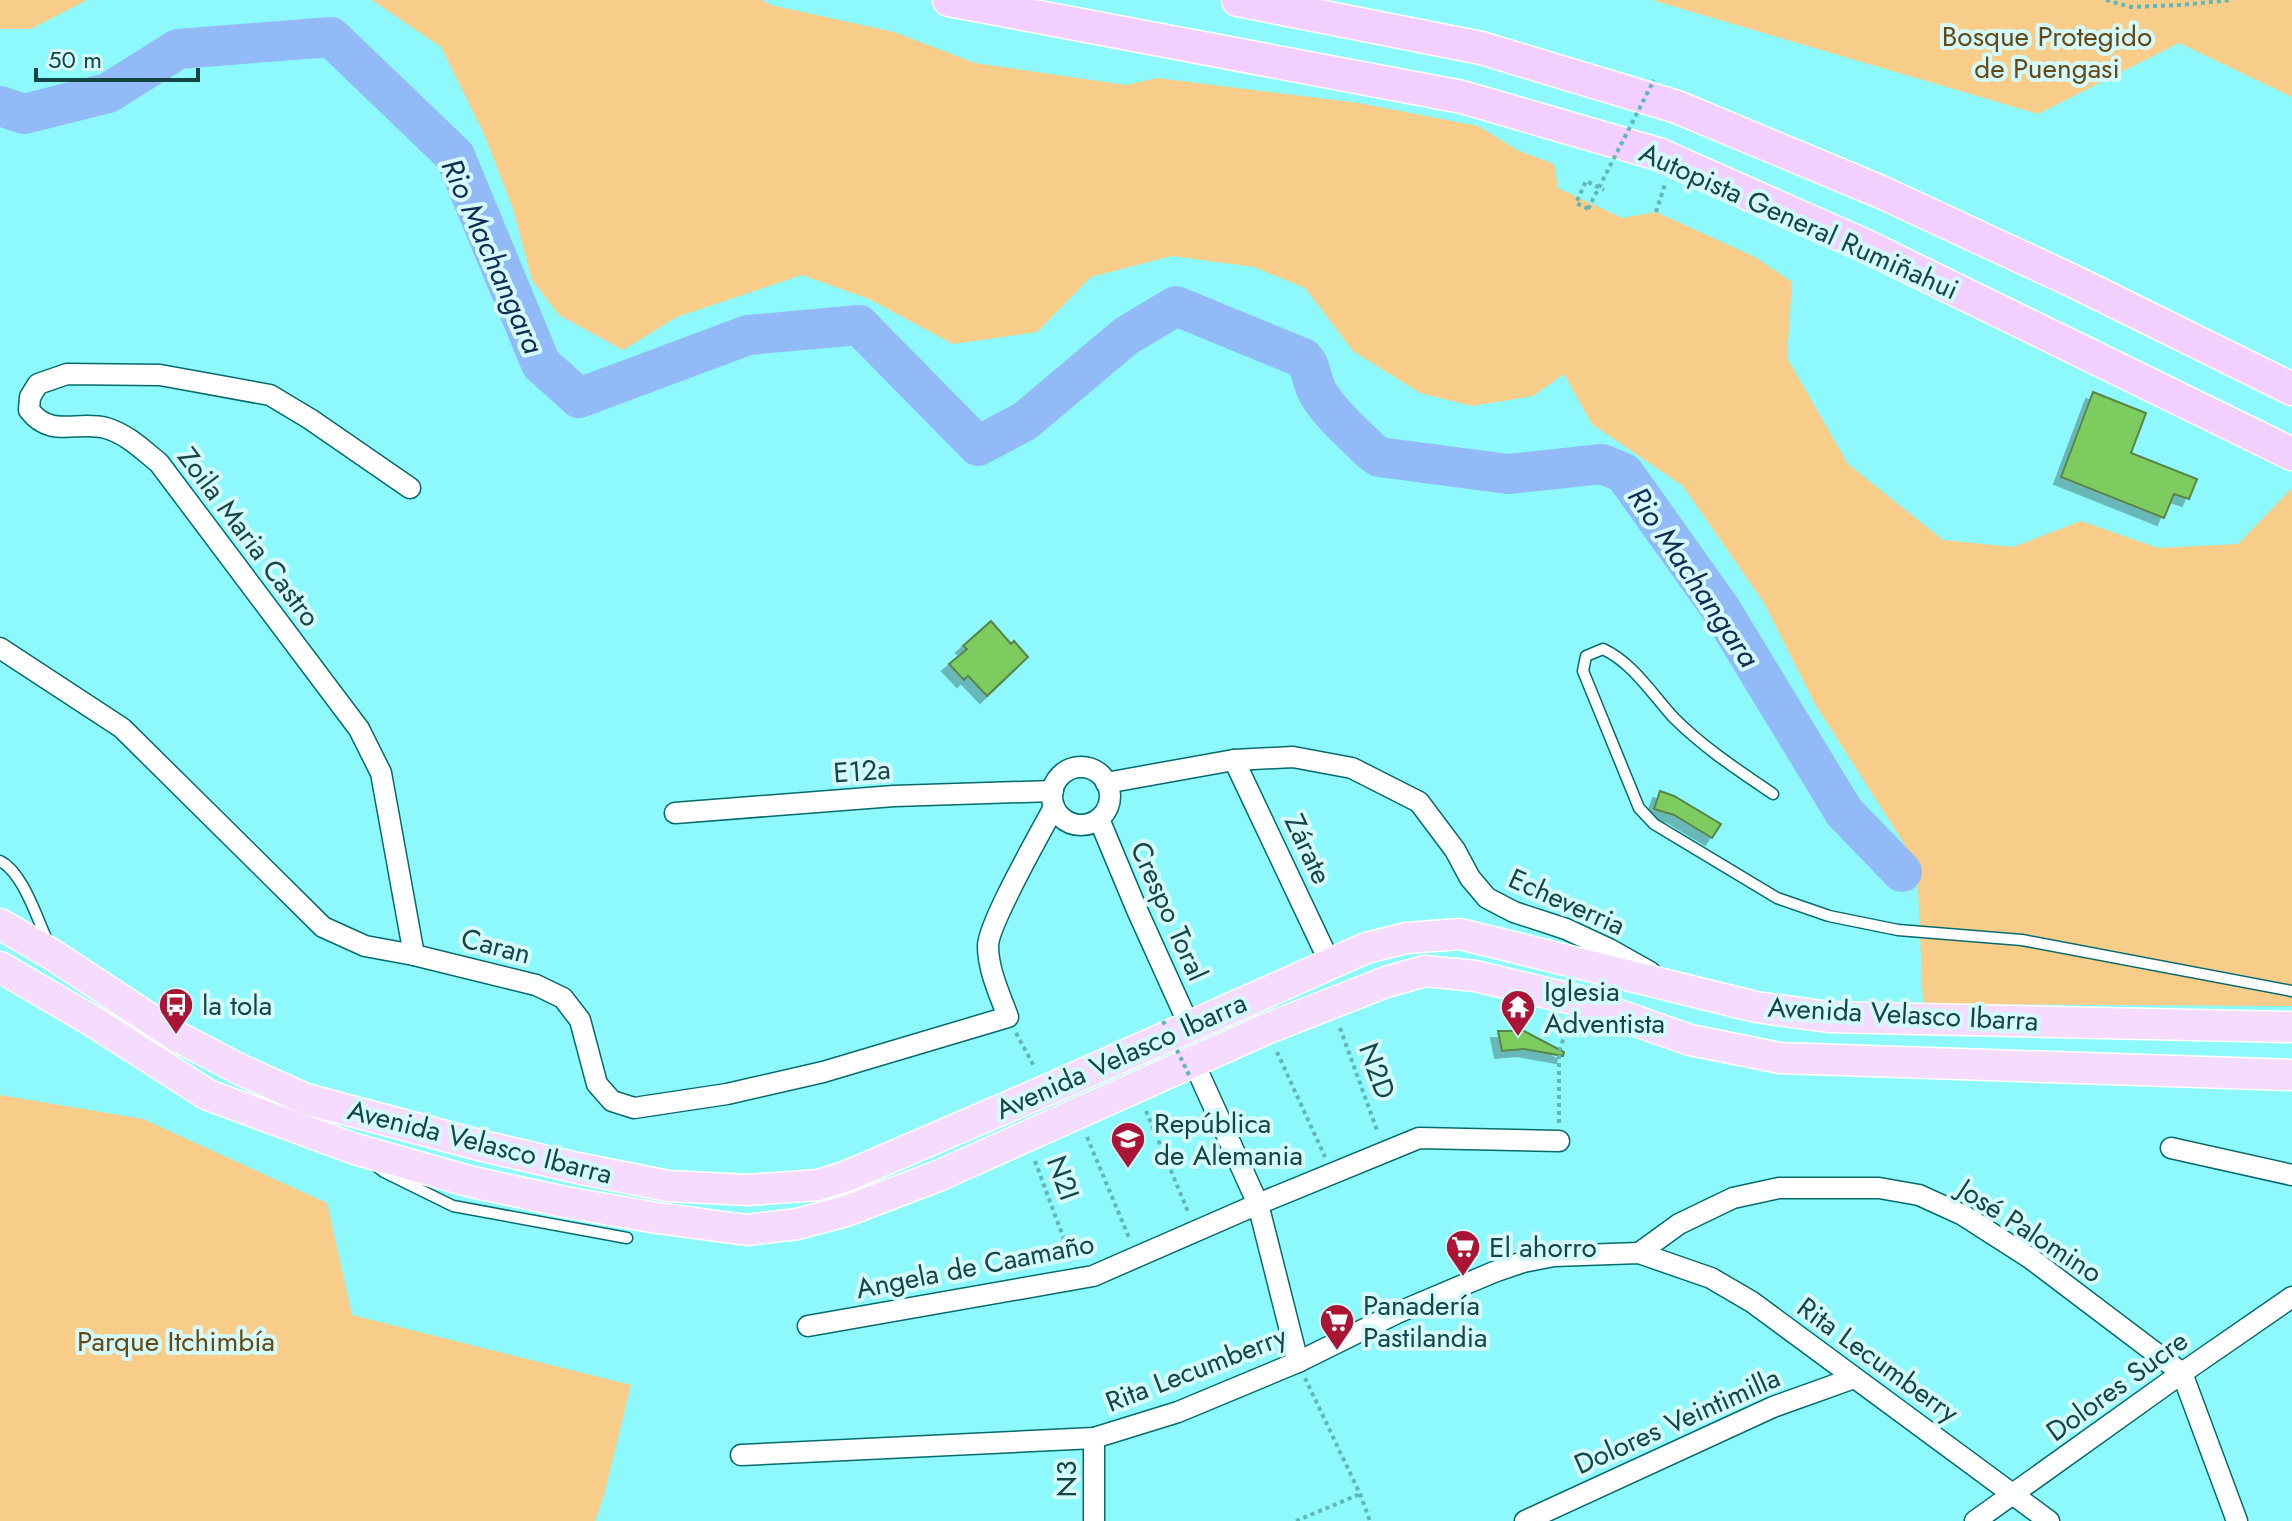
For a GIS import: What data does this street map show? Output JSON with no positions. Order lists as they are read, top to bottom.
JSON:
{
  "streets": {
    "highway": ["Autopista General Rumiñahui"],
    "main road": ["Avenida Velasco Ibarra"],
    "street": [
      "Zoila Maria Castro",
      "E12a",
      "Zárate",
      "Echeverria",
      "Crespo Toral",
      "Caran",
      "José Palomino",
      "Angela de Caamaño",
      "Rita Lecumberry",
      "Dolores Sucre",
      "Dolores Veintimilla",
      "N3"
    ],
    "path": ["N2D", "N2I"]
  },
  "crossings": [
    ["Zoila Maria Castro", "Caran"],
    ["E12a", "Echeverria"],
    ["E12a", "Crespo Toral"],
    ["Zárate", "Echeverria"],
    ["Zárate", "Avenida Velasco Ibarra"],
    ["Echeverria", "Crespo Toral"],
    ["Echeverria", "Avenida Velasco Ibarra"],
    ["Crespo Toral", "Avenida Velasco Ibarra"],
    ["Avenida Velasco Ibarra", "N2D"],
    ["Avenida Velasco Ibarra", "N2I"],
    ["N2D", "Angela de Caamaño"],
    ["N2I", "Angela de Caamaño"],
    ["José Palomino", "Rita Lecumberry"],
    ["José Palomino", "Dolores Sucre"],
    ["Rita Lecumberry", "Dolores Sucre"],
    ["Rita Lecumberry", "Dolores Veintimilla"],
    ["Rita Lecumberry", "N3"]
  ],
  "water": ["Rio Machangara"],
  "parks": ["Bosque Protegido de Puengasi", "Parque Itchimbía"],
  "places": {
    "bus stop": ["la tola"],
    "temple": ["Iglesia Adventista"],
    "school or university": ["República de Alemania"],
    "supermarket": ["El ahorro", "Panadería Pastilandia"]
  },
  "scale_bar": "50 m"
}
